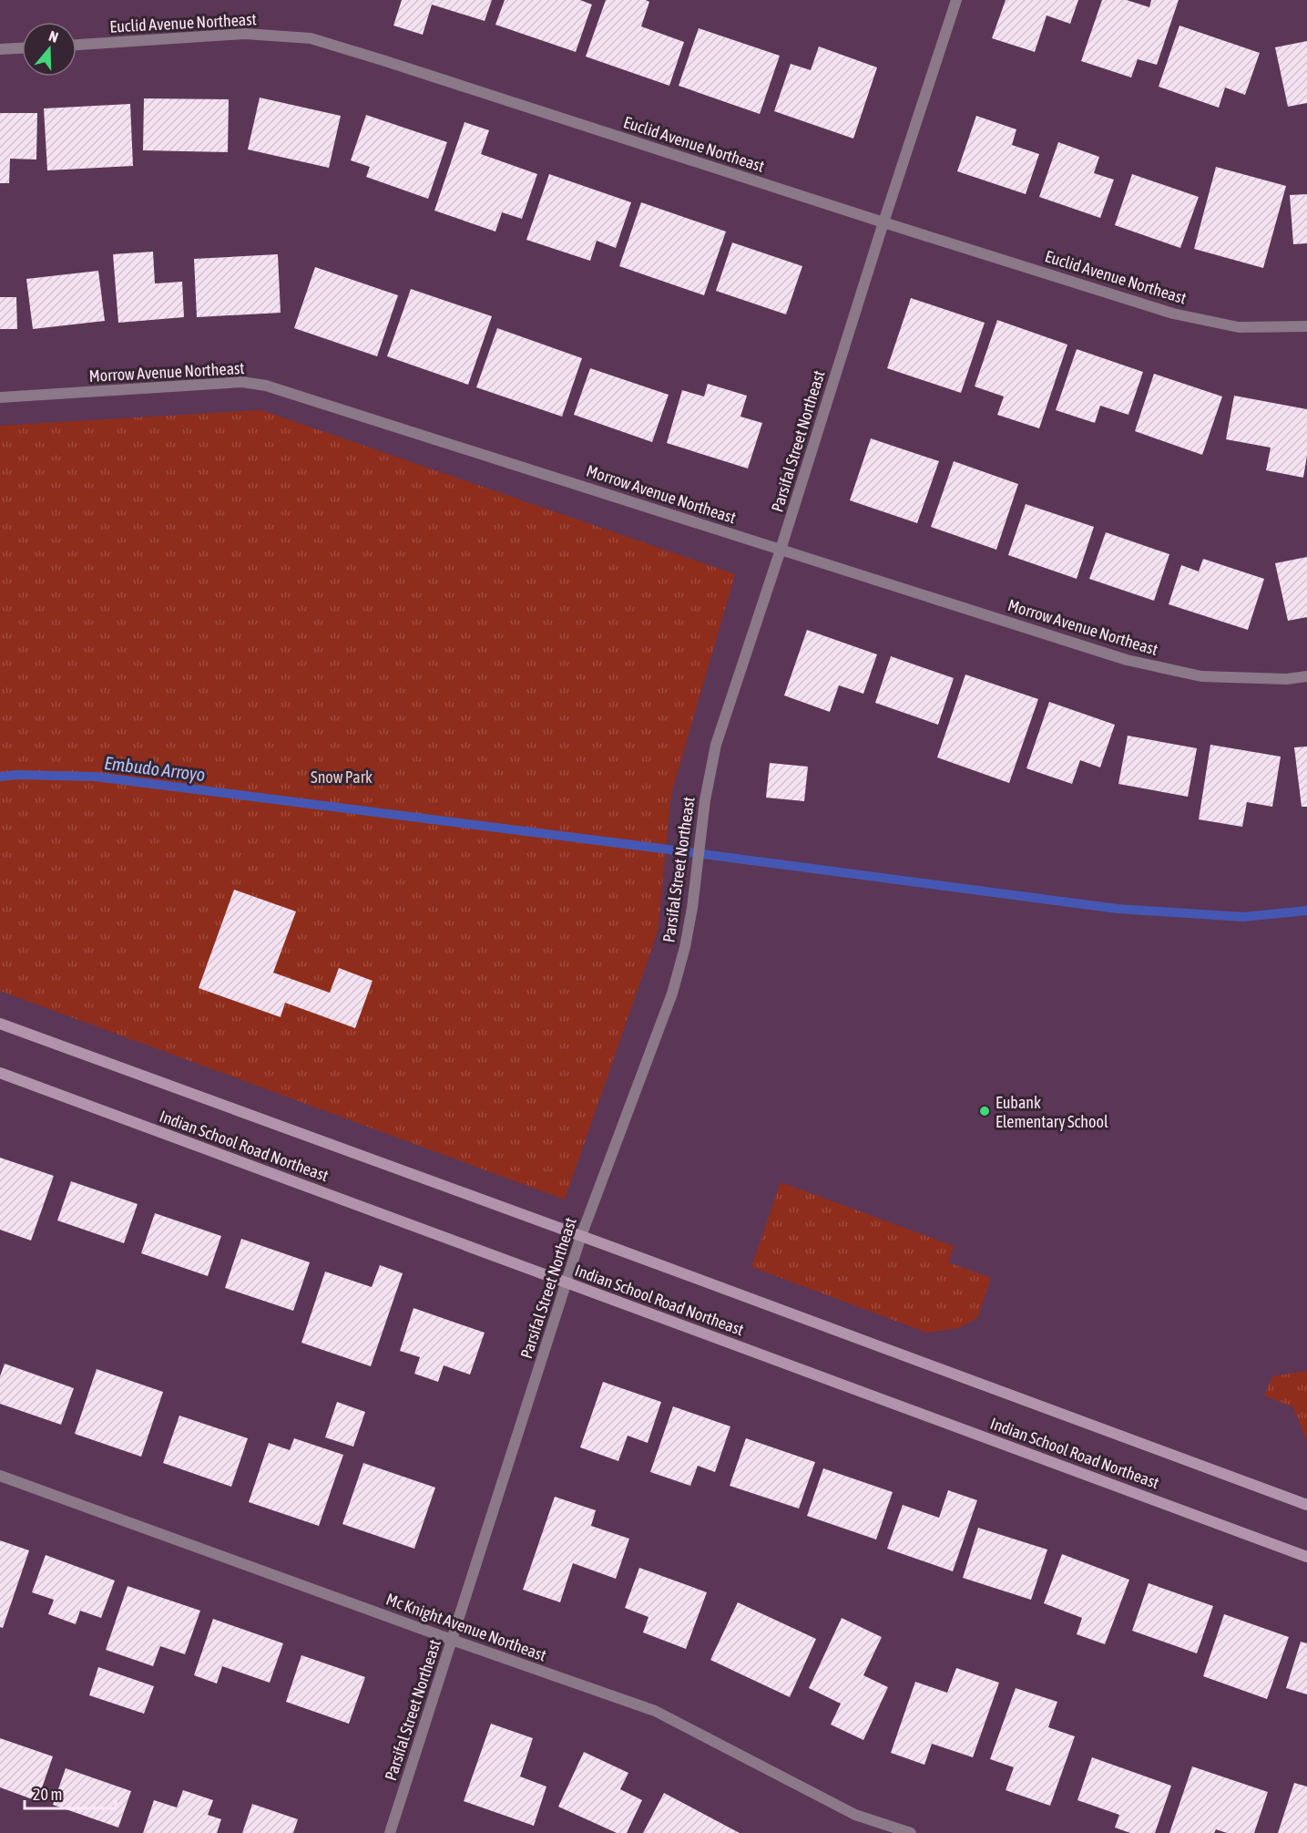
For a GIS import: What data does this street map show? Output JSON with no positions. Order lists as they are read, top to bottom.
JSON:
{
  "streets": {
    "street": [
      "Euclid Avenue Northeast",
      "Morrow Avenue Northeast",
      "Parsifal Street Northeast",
      "Indian School Road Northeast",
      "Mc Knight Avenue Northeast"
    ]
  },
  "crossings": [
    ["Euclid Avenue Northeast", "Parsifal Street Northeast"],
    ["Morrow Avenue Northeast", "Parsifal Street Northeast"],
    ["Parsifal Street Northeast", "Indian School Road Northeast"],
    ["Parsifal Street Northeast", "Mc Knight Avenue Northeast"]
  ],
  "water": ["Embudo Arroyo"],
  "parks": ["Snow Park"],
  "places": ["Eubank Elementary School"],
  "scale_bar": "20 m",
  "north": "top"
}
